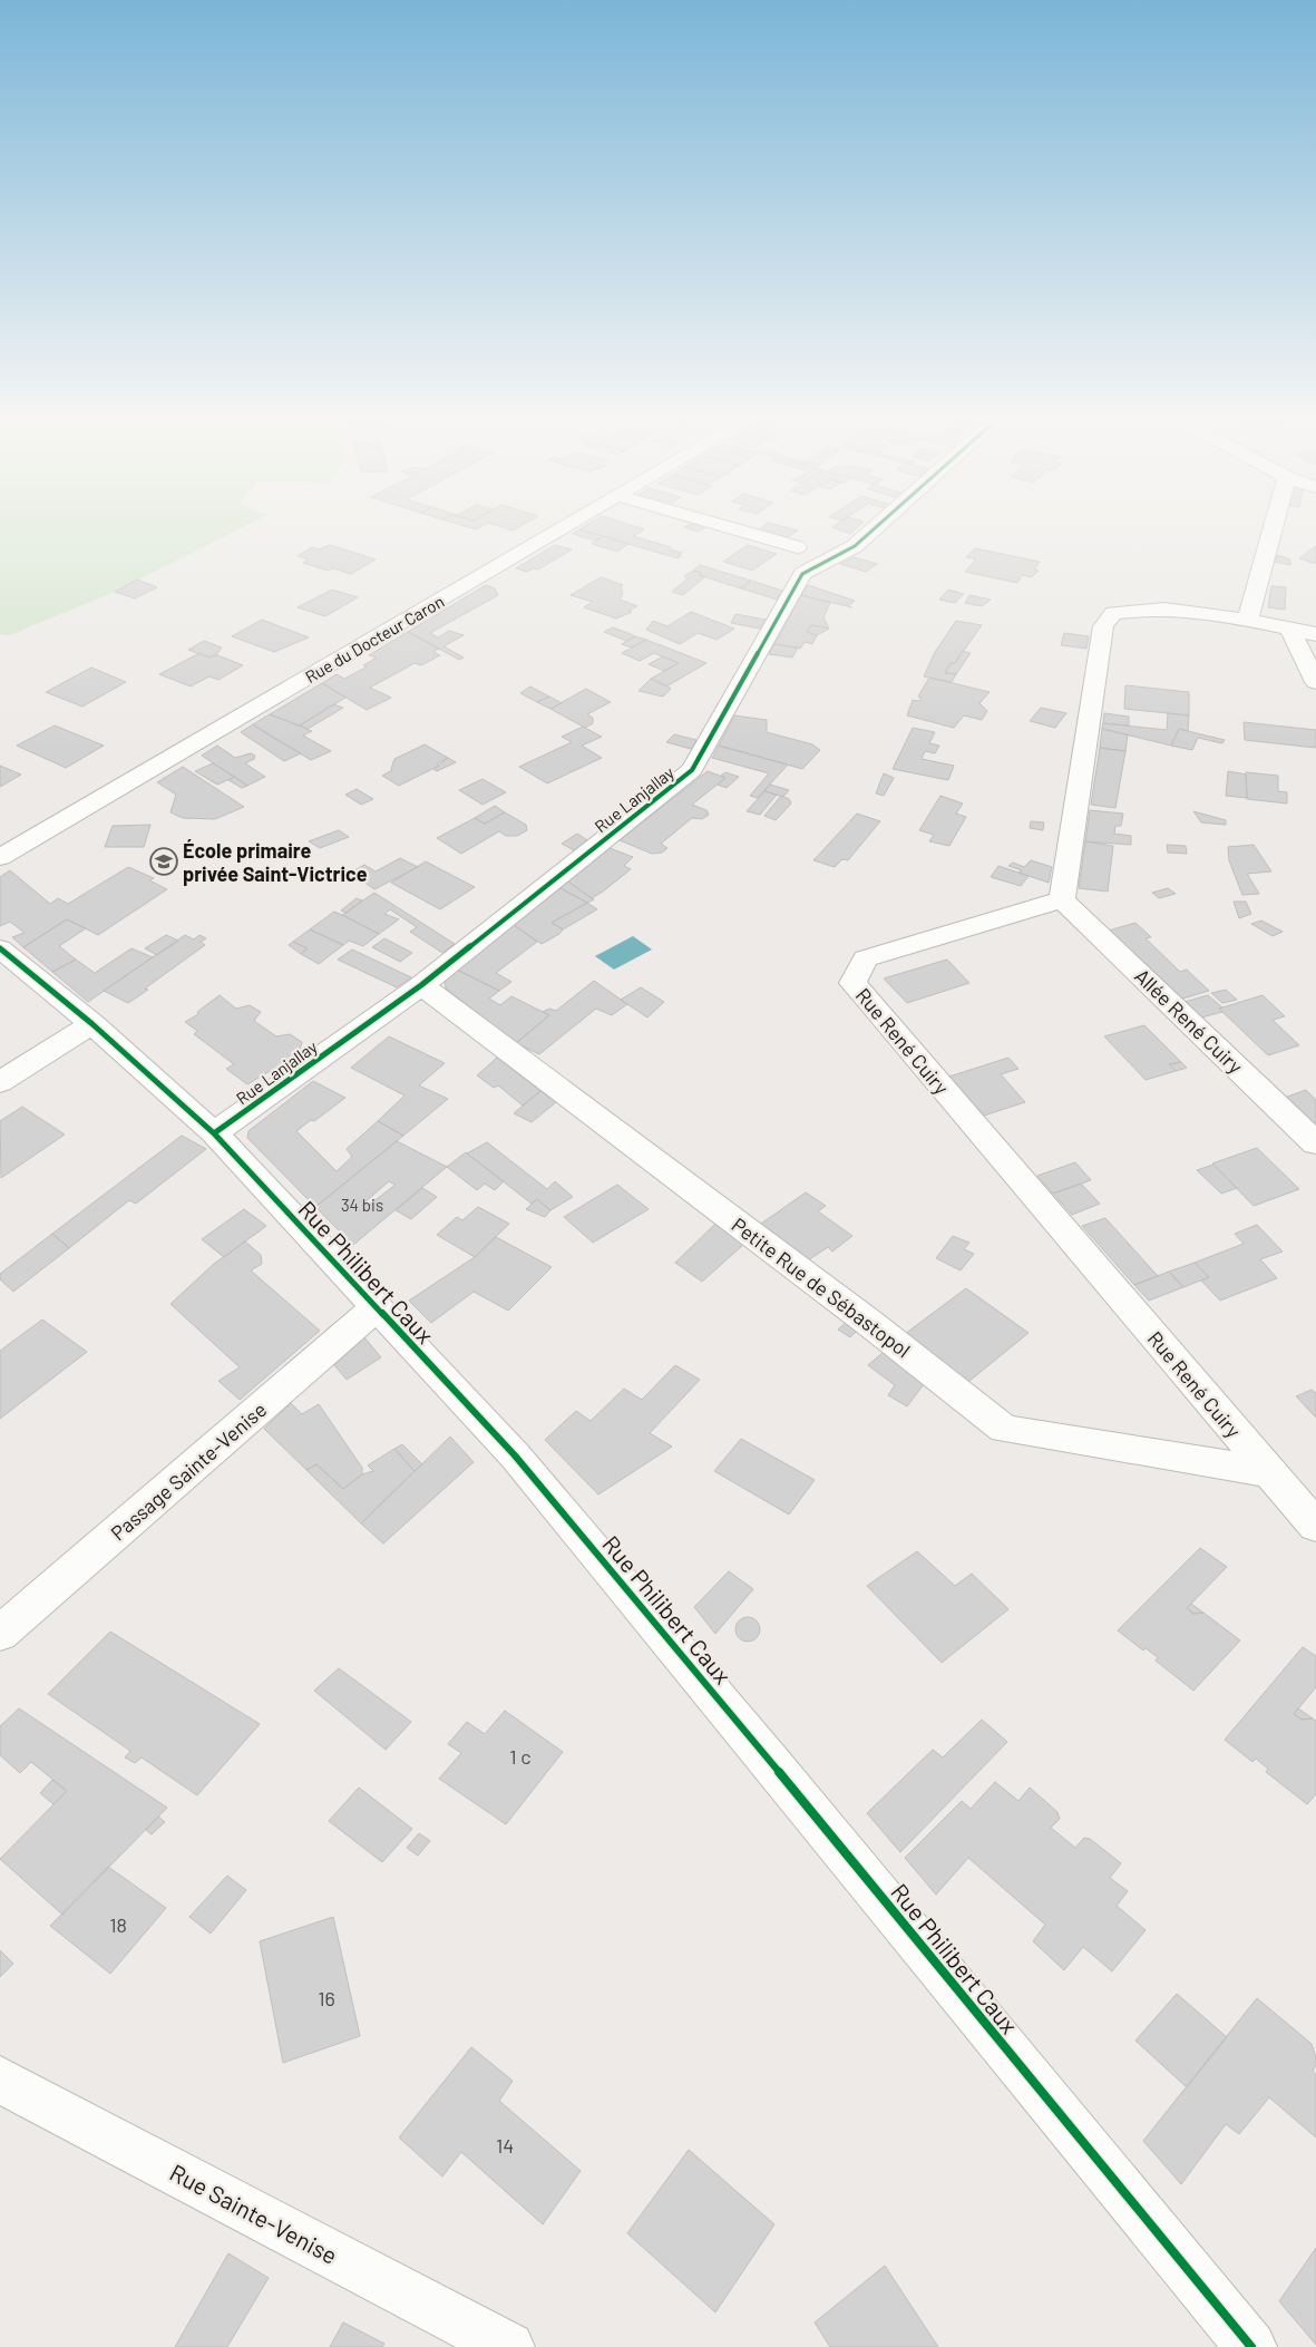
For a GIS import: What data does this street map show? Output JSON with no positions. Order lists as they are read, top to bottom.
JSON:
{
  "streets": {
    "street": [
      "Rue du Docteur Caron",
      "Rue Lanjallay",
      "Allée René Cuiry",
      "Rue René Cuiry",
      "Rue Philibert Caux",
      "Petite Rue de Sébastopol",
      "Passage Sainte-Venise",
      "Rue Sainte-Venise"
    ]
  },
  "crossings": [
    ["Rue Lanjallay", "Rue Philibert Caux"],
    ["Rue Lanjallay", "Petite Rue de Sébastopol"],
    ["Allée René Cuiry", "Rue René Cuiry"],
    ["Rue René Cuiry", "Petite Rue de Sébastopol"],
    ["Rue Philibert Caux", "Passage Sainte-Venise"]
  ],
  "places": {
    "school or university": ["École primaire privée Saint-Victrice"]
  },
  "house_numbers": [
    "34 bis",
    "1 c",
    "18",
    "16",
    "14"
  ]
}
